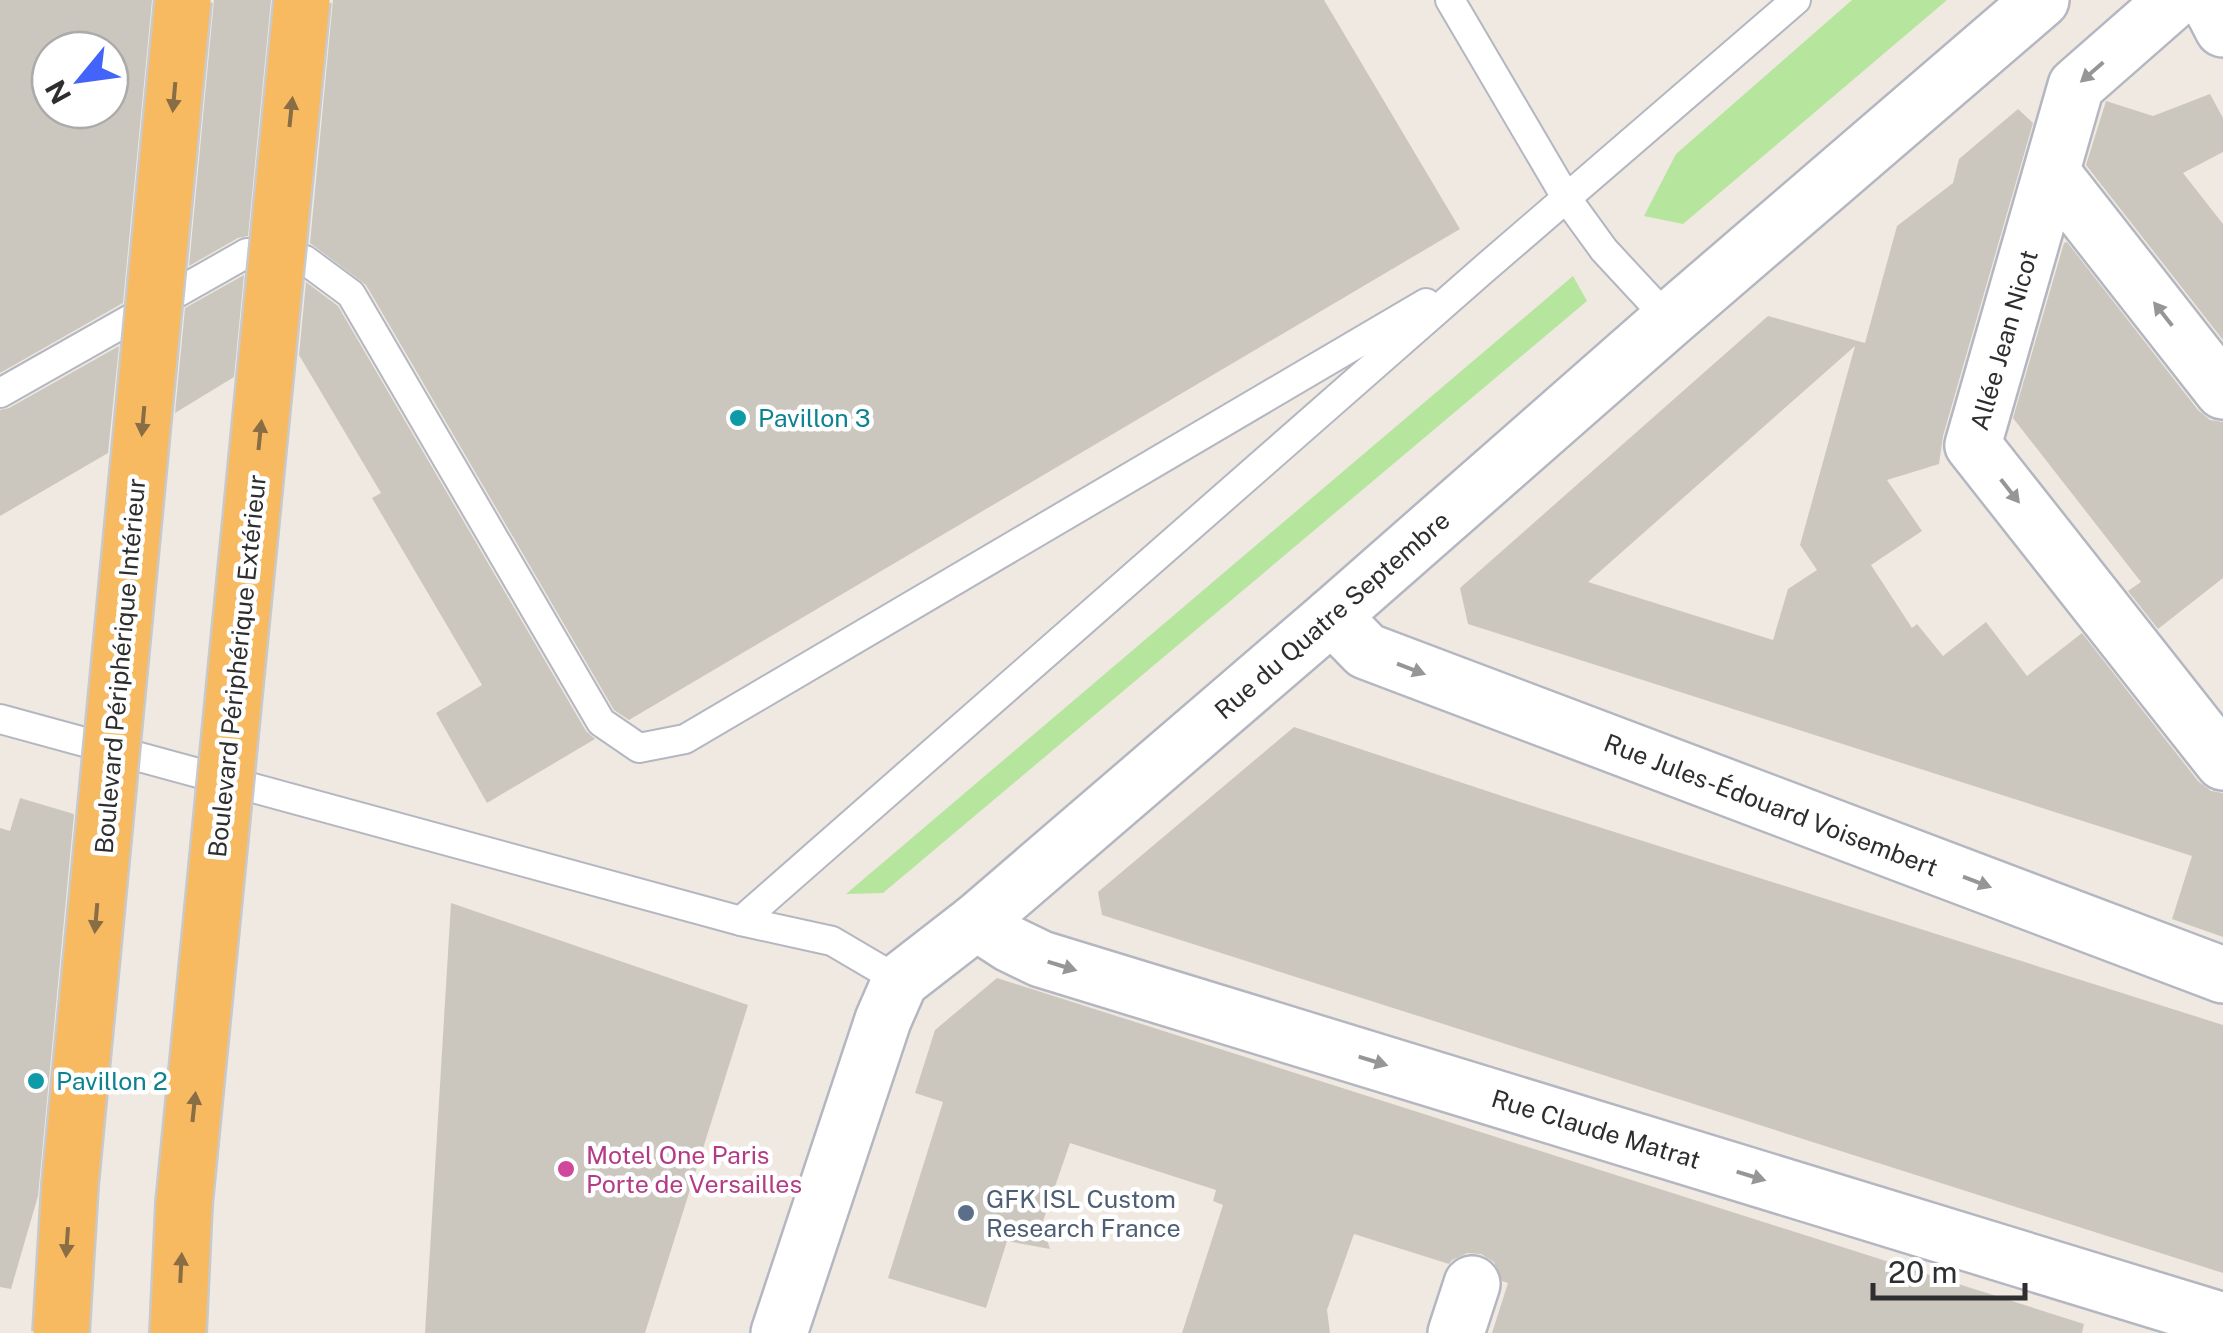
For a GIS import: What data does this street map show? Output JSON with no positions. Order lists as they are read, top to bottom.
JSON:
{
  "streets": {
    "highway": ["Boulevard Périphérique Intérieur", "Boulevard Périphérique Extérieur"],
    "street": [
      "Allée Jean Nicot",
      "Rue du Quatre Septembre",
      "Rue Jules-Édouard Voisembert",
      "Rue Claude Matrat"
    ]
  },
  "crossings": [
    ["Rue du Quatre Septembre", "Rue Jules-Édouard Voisembert"],
    ["Rue du Quatre Septembre", "Rue Claude Matrat"]
  ],
  "one_way": [
    "Allée Jean Nicot",
    "Boulevard Périphérique Intérieur",
    "Boulevard Périphérique Extérieur",
    "Rue Jules-Édouard Voisembert",
    "Rue Claude Matrat"
  ],
  "places": [
    "Pavillon 3",
    "Pavillon 2",
    "Motel One Paris Porte de Versailles",
    "GFK ISL Custom Research France"
  ],
  "scale_bar": "20 m",
  "north": "bottom left"
}
